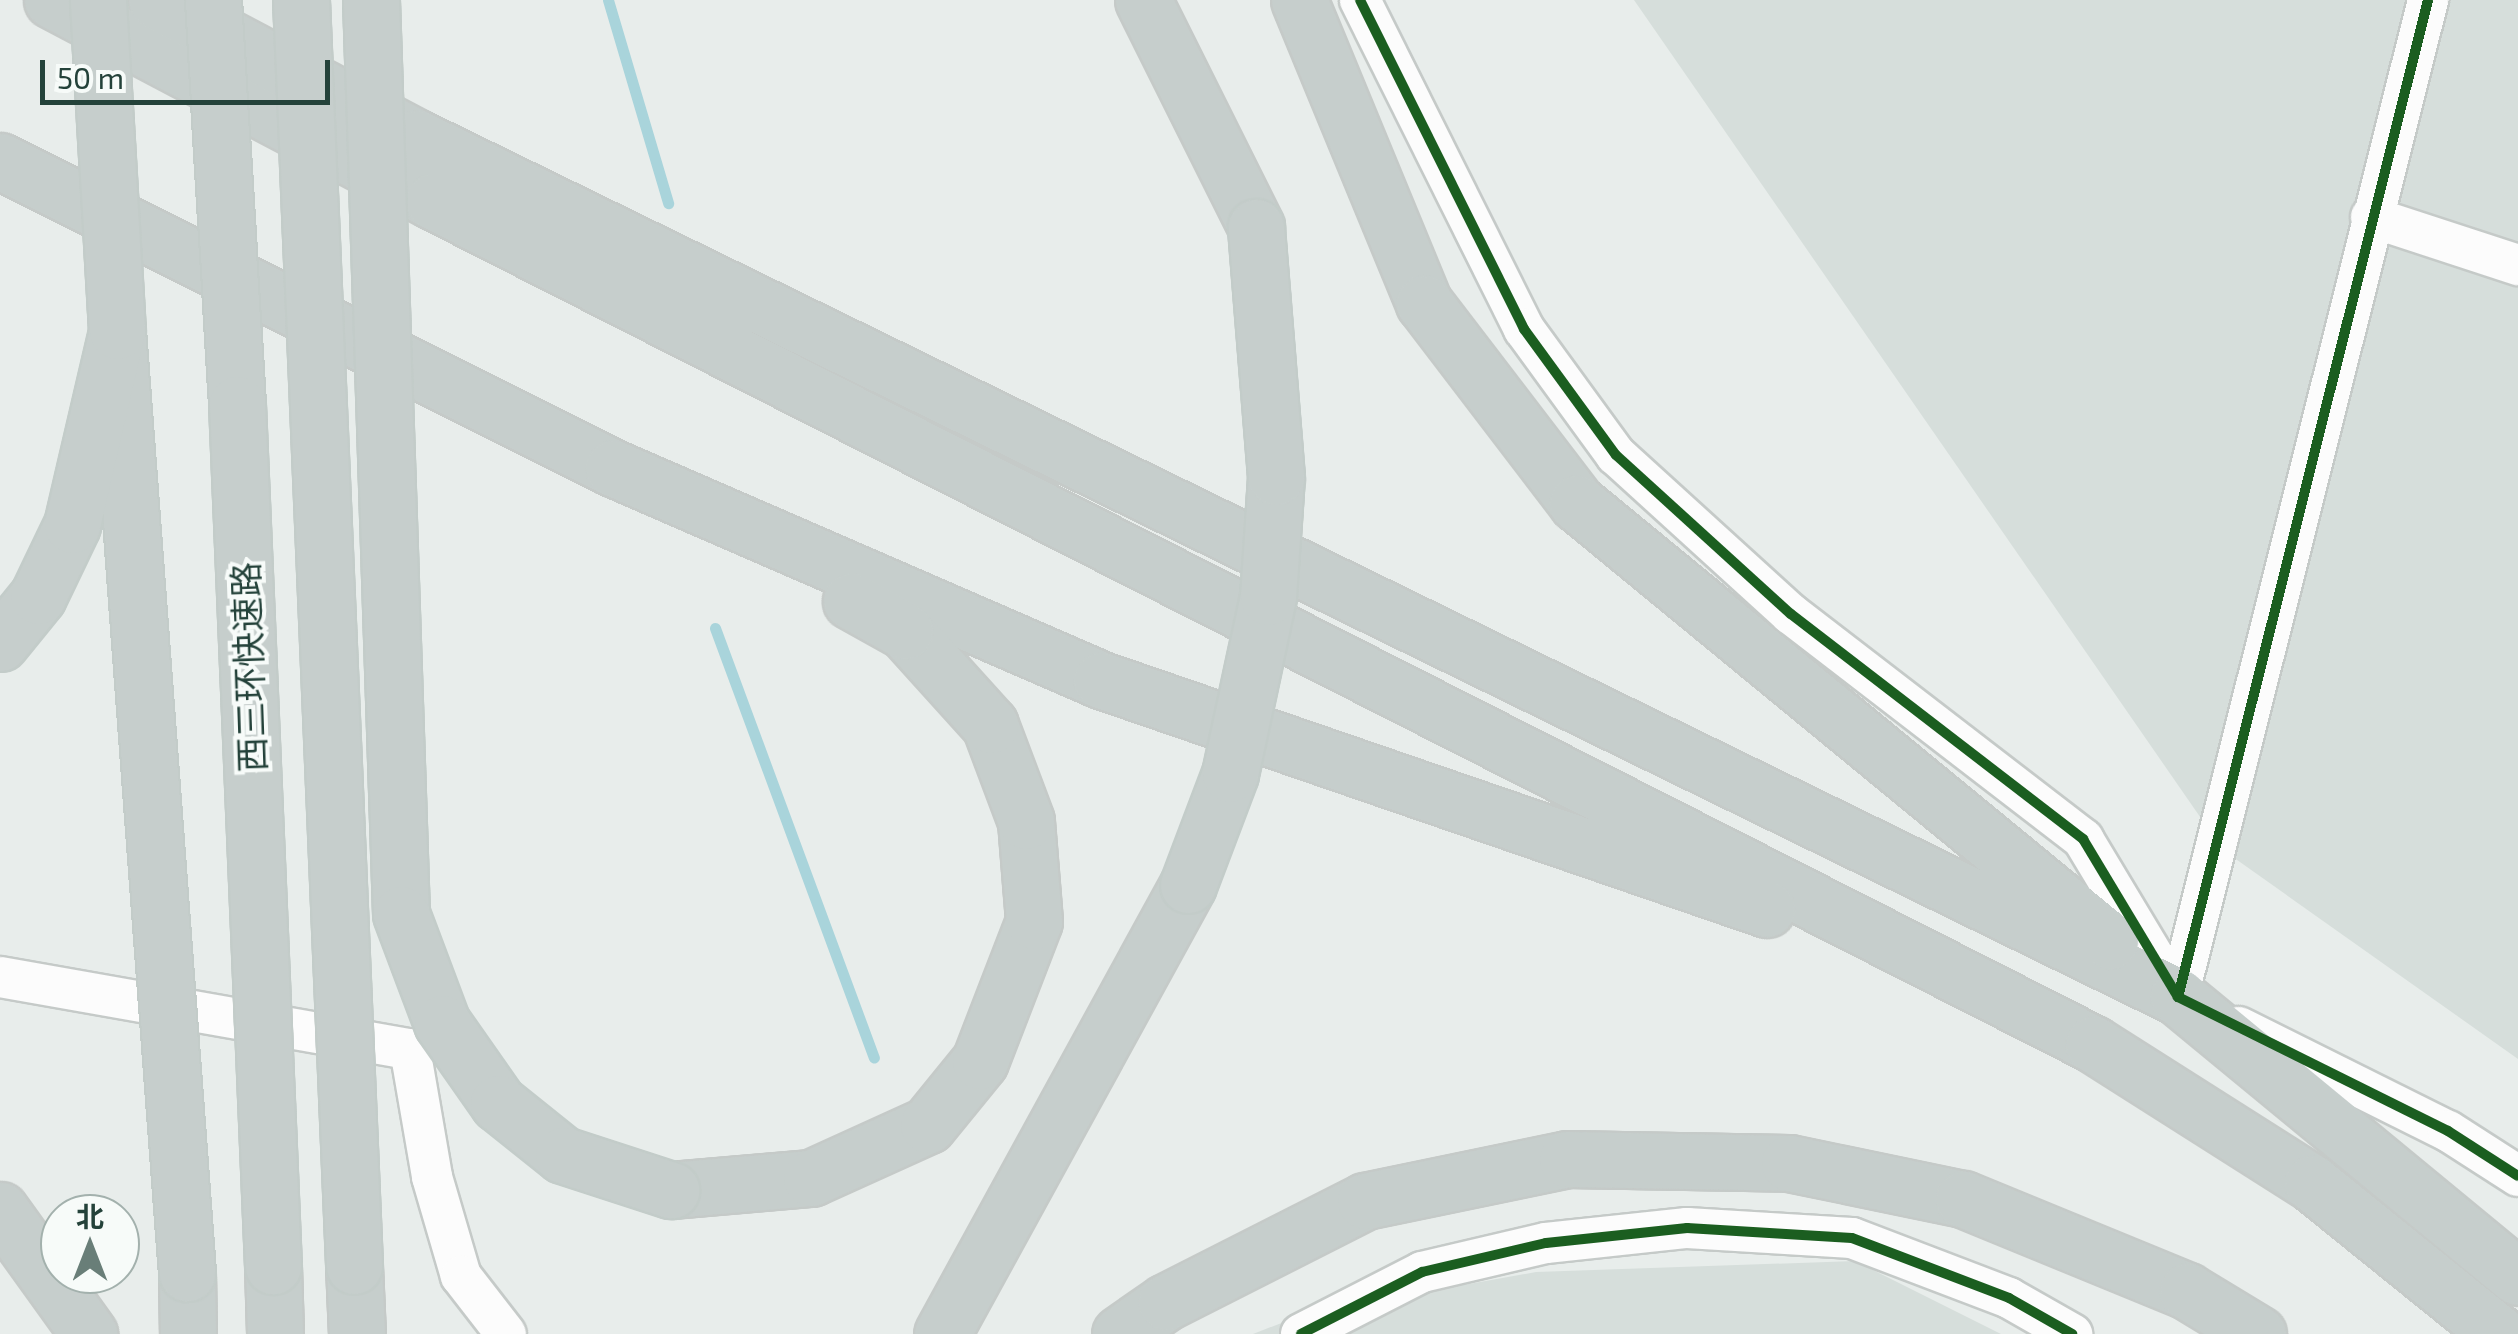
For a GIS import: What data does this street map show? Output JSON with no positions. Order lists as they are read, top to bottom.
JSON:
{
  "streets": {
    "highway": ["西三环快速路"]
  },
  "scale_bar": "50 m",
  "north": "top"
}
